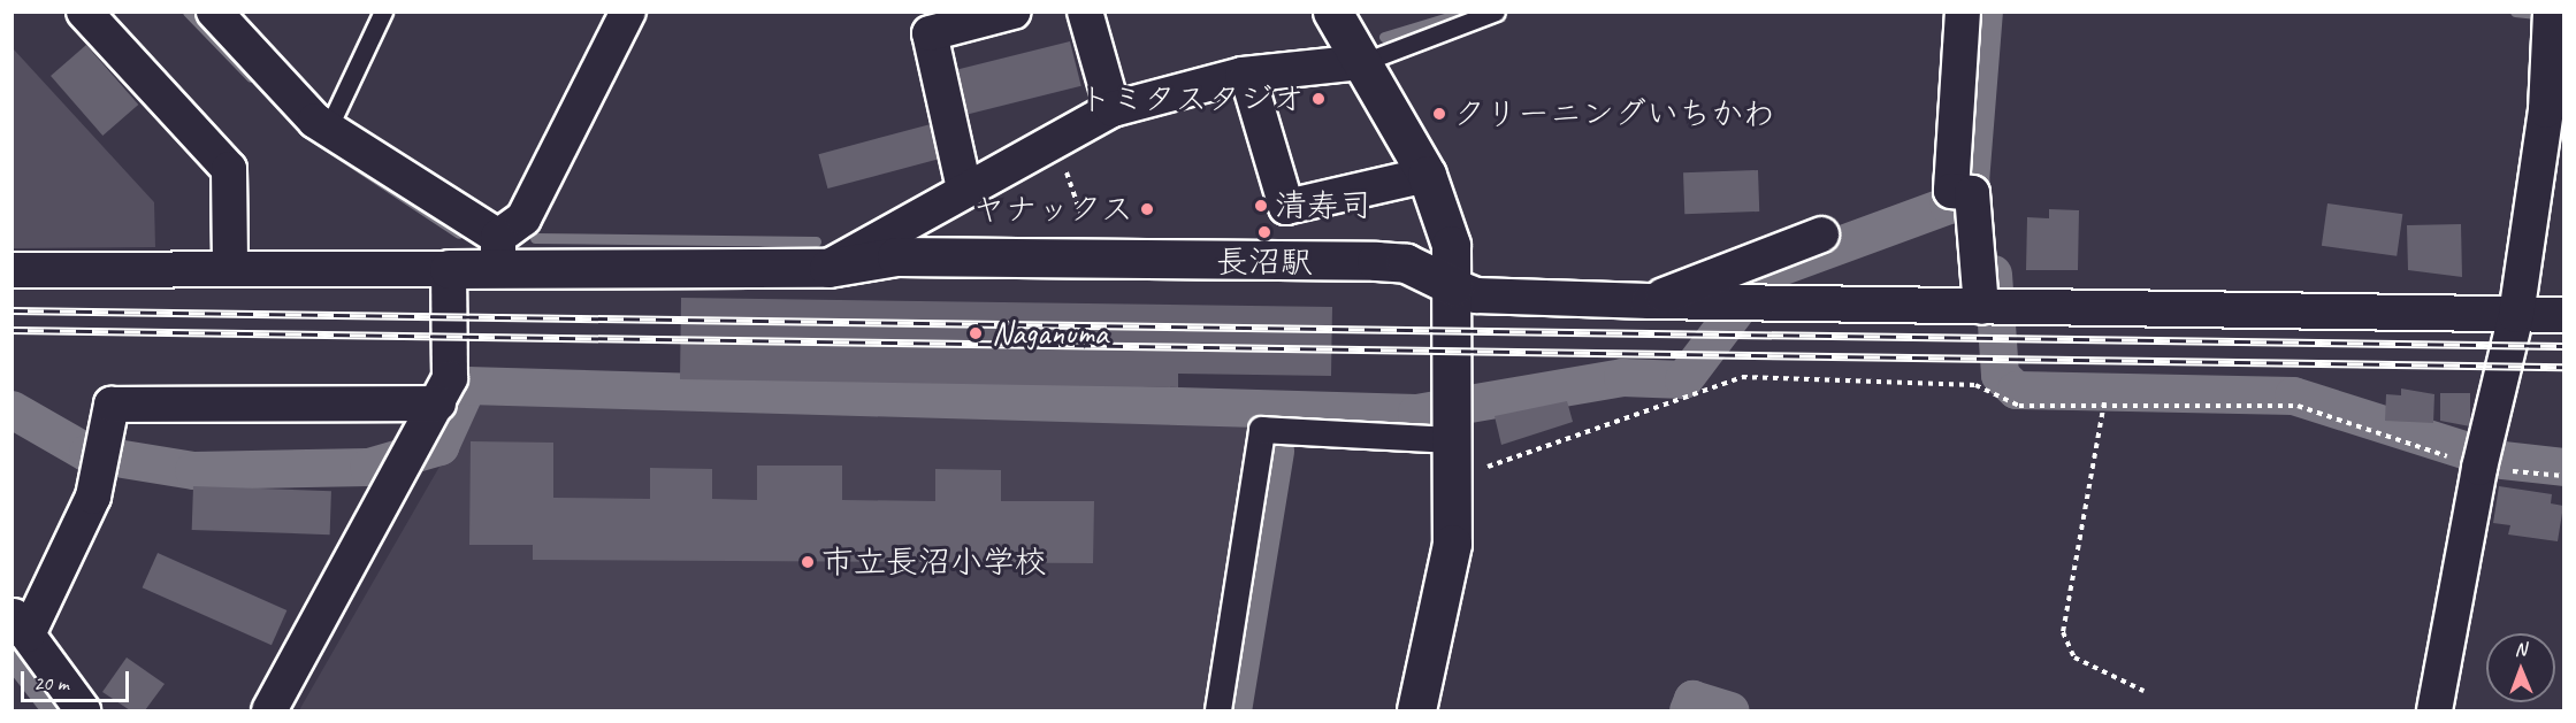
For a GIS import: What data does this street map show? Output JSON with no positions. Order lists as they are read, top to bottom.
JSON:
{
  "places": [
    "トミタスタジオ",
    "クリーニングいちかわ",
    "清寿司",
    "ヤナックス",
    "長沼駅",
    "Naganuma",
    "市立長沼小学校"
  ],
  "scale_bar": "20 m",
  "north": "top"
}
